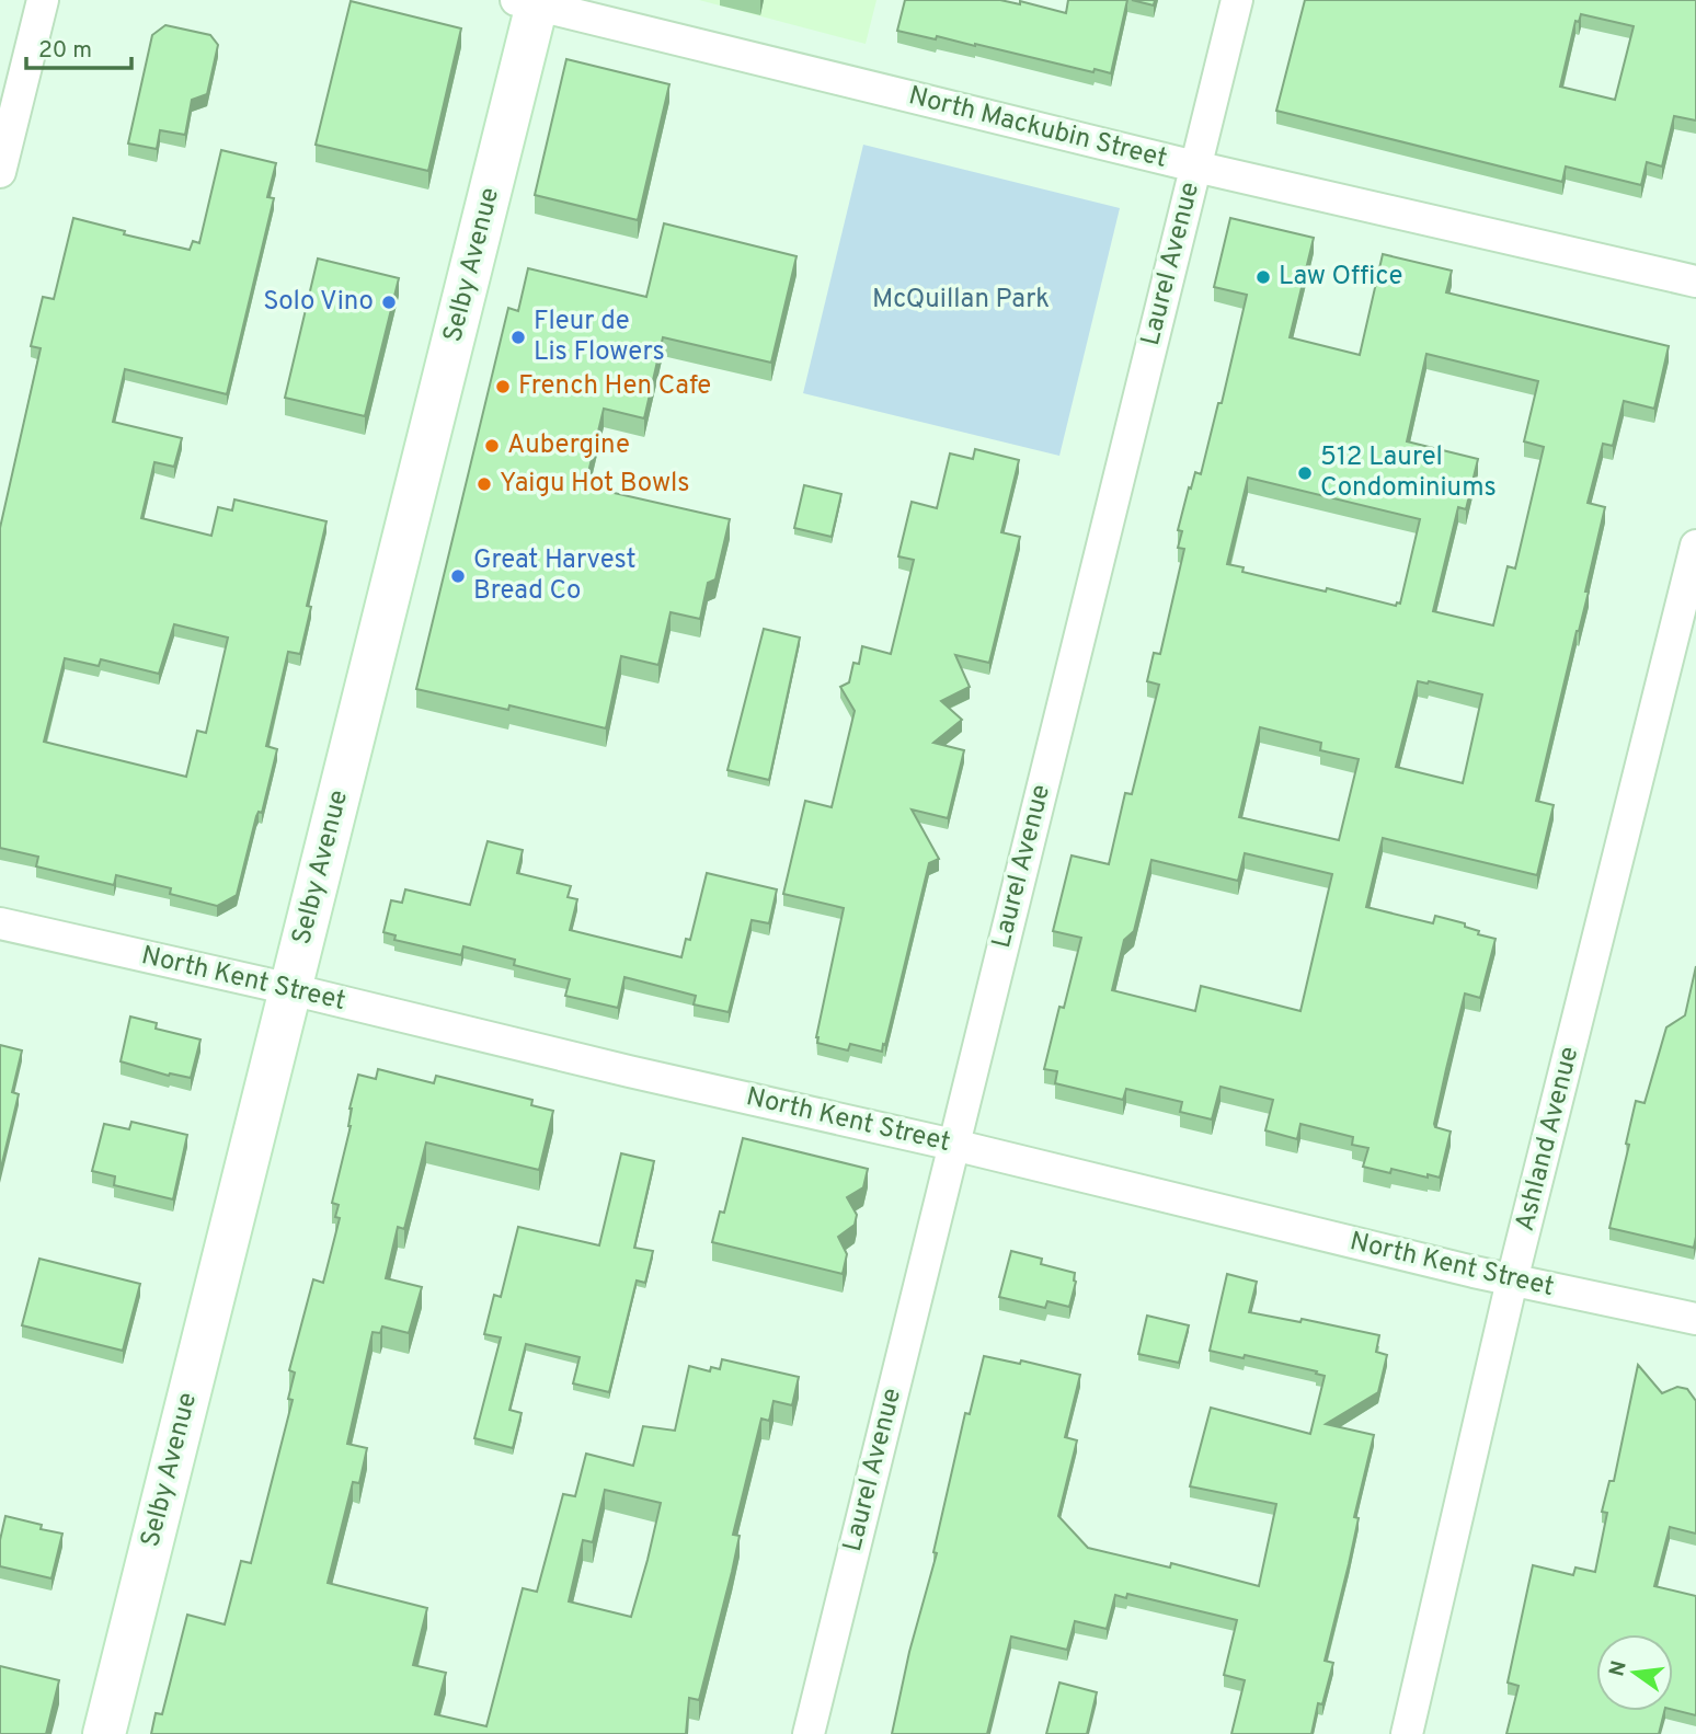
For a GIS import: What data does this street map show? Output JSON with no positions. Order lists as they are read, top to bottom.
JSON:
{
  "streets": {
    "street": [
      "North Mackubin Street",
      "Laurel Avenue",
      "Selby Avenue",
      "North Kent Street",
      "Ashland Avenue"
    ]
  },
  "crossings": [
    ["North Mackubin Street", "Laurel Avenue"],
    ["North Mackubin Street", "Selby Avenue"],
    ["Laurel Avenue", "North Kent Street"],
    ["Selby Avenue", "North Kent Street"],
    ["North Kent Street", "Ashland Avenue"]
  ],
  "parks": ["McQuillan Park"],
  "places": [
    "Law Office",
    "Solo Vino",
    "Fleur de Lis Flowers",
    "French Hen Cafe",
    "Aubergine",
    "512 Laurel Condominiums",
    "Yaigu Hot Bowls",
    "Great Harvest Bread Co"
  ],
  "scale_bar": "20 m",
  "north": "left"
}
